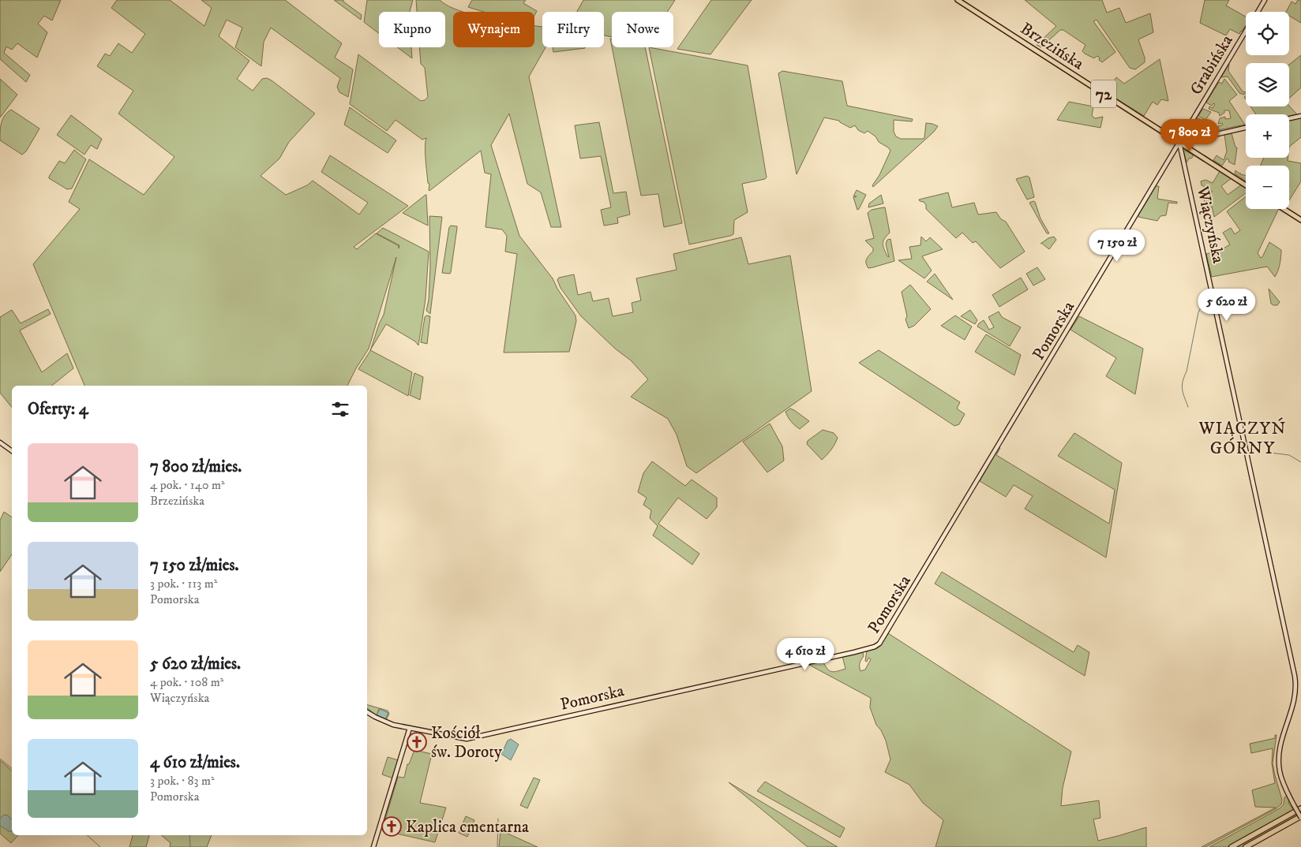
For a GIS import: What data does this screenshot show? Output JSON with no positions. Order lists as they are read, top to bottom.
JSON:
{
  "streets": {
    "main road": ["Brzezińska", "72"],
    "street": ["Grabińska", "Wiączyńska", "Pomorska"]
  },
  "crossings": [
    ["Brzezińska", "Grabińska"],
    ["Brzezińska", "Wiączyńska"],
    ["Brzezińska", "Pomorska"],
    ["Grabińska", "Wiączyńska"],
    ["Grabińska", "Pomorska"],
    ["Wiączyńska", "Pomorska"]
  ],
  "districts": ["WIĄCZYŃ GÓRNY"],
  "places": {
    "church": ["Kościół św. Doroty", "Kaplica cmentarna"]
  },
  "page": {
    "map_buttons": ["+", "−"],
    "chip": [
      "Kupno",
      "Wynajem",
      "Filtry",
      "Nowe"
    ],
    "price": [
      "7 800 zł",
      "7 150 zł",
      "5 620 zł",
      "4 610 zł"
    ],
    "heading": "Oferty: 4",
    "list": [
      {
        "name": "7 800 zł/mies.",
        "note": "4 pok. · 140 m² · Brzezińska"
      },
      {
        "name": "7 150 zł/mies.",
        "note": "3 pok. · 113 m² · Pomorska"
      },
      {
        "name": "5 620 zł/mies.",
        "note": "4 pok. · 108 m² · Wiączyńska"
      },
      {
        "name": "4 610 zł/mies.",
        "note": "3 pok. · 83 m² · Pomorska"
      }
    ]
  }
}
